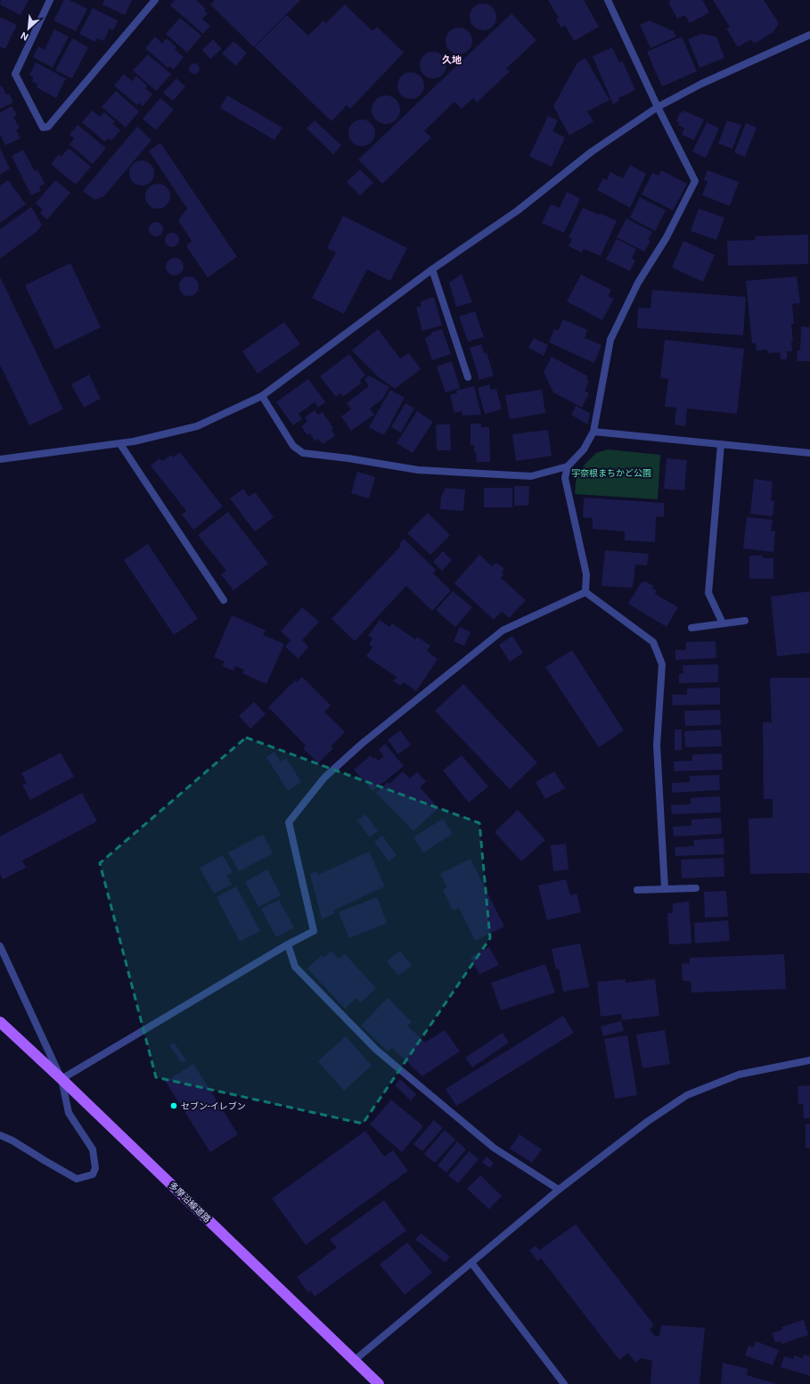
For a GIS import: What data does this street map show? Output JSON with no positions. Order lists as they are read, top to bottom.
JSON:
{
  "streets": {
    "main road": ["多摩沿線道路"]
  },
  "districts": ["久地"],
  "parks": ["宇奈根まちかど公園"],
  "places": ["セブン-イレブン"],
  "north": "bottom left"
}
